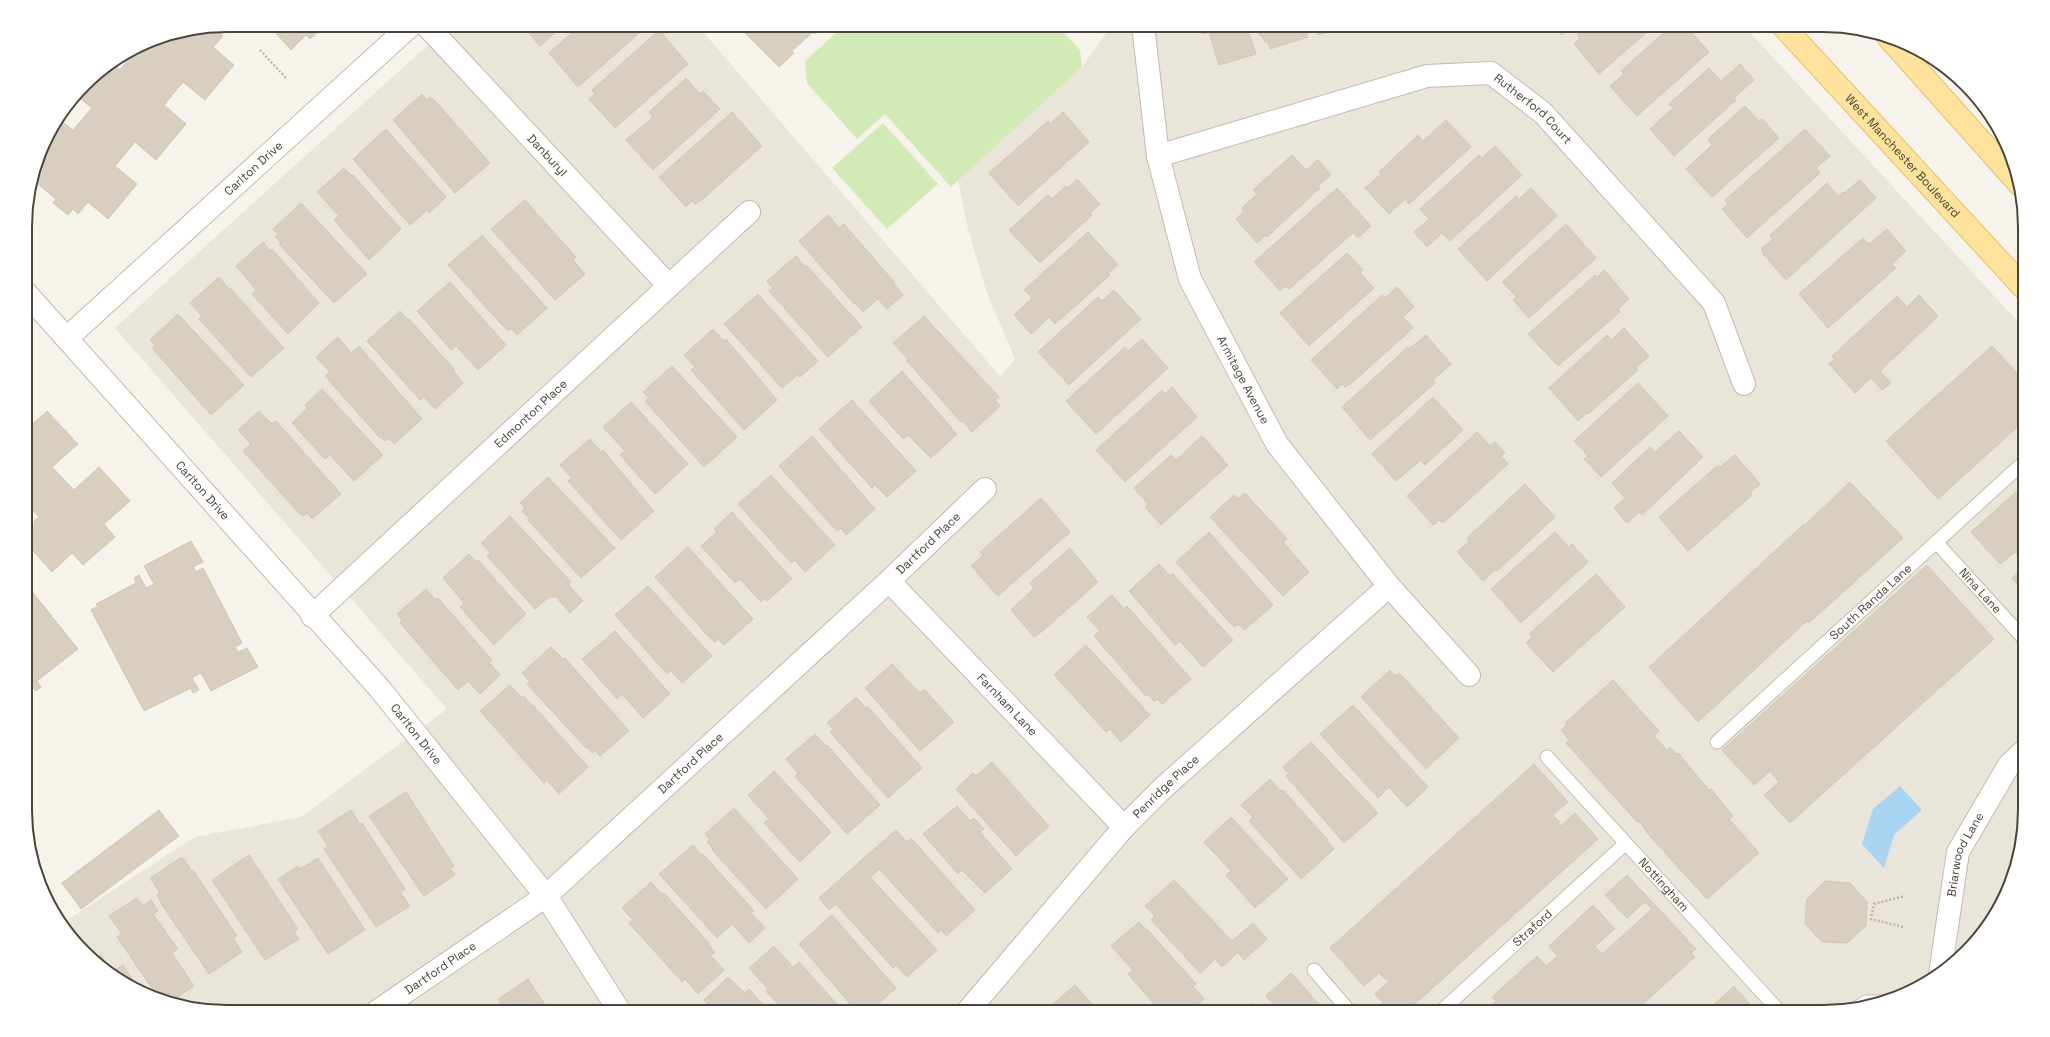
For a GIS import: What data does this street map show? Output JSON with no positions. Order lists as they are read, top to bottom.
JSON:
{
  "streets": {
    "main road": ["West Manchester Boulevard"],
    "street": [
      "Rutherford Court",
      "Danburyl",
      "Carlton Drive",
      "Armitage Avenue",
      "Edmonton Place",
      "Dartford Place",
      "Farnham Lane",
      "Penridge Place",
      "Briarwood Lane"
    ],
    "lane": [
      "Nina Lane",
      "South Randa Lane",
      "Nottingham",
      "Straford"
    ]
  },
  "crossings": [
    ["Rutherford Court", "Armitage Avenue"],
    ["Danburyl", "Edmonton Place"],
    ["Carlton Drive", "Edmonton Place"],
    ["Carlton Drive", "Dartford Place"],
    ["Armitage Avenue", "Penridge Place"],
    ["Dartford Place", "Farnham Lane"],
    ["Nina Lane", "South Randa Lane"],
    ["Farnham Lane", "Penridge Place"],
    ["Nottingham", "Straford"]
  ]
}
